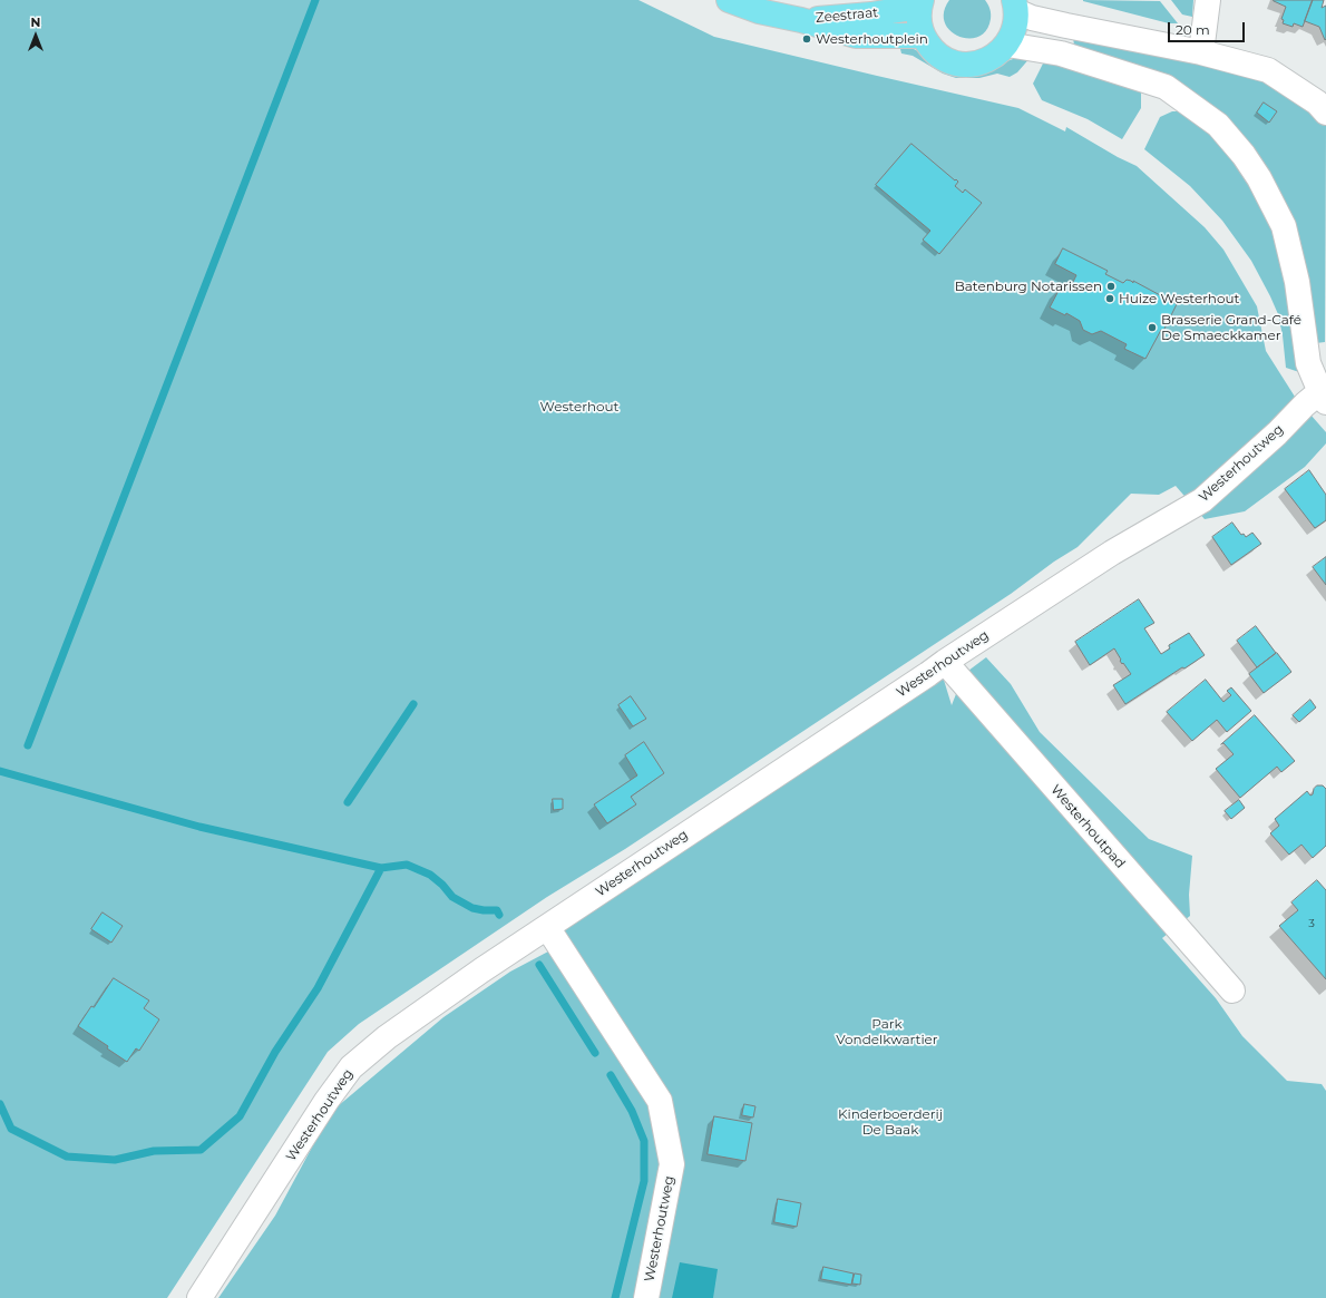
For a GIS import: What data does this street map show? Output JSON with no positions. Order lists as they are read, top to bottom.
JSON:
{
  "streets": {
    "main road": ["Zeestraat"],
    "street": ["Westerhoutweg", "Westerhoutpad"]
  },
  "crossings": [
    ["Westerhoutweg", "Westerhoutpad"]
  ],
  "parks": ["Westerhout", "Park Vondelkwartier", "Kinderboerderij De Baak"],
  "places": [
    "Westerhoutplein",
    "Batenburg Notarissen",
    "Huize Westerhout",
    "Brasserie Grand-Café De Smaeckkamer"
  ],
  "house_numbers": ["3"],
  "scale_bar": "20 m",
  "north": "top"
}
